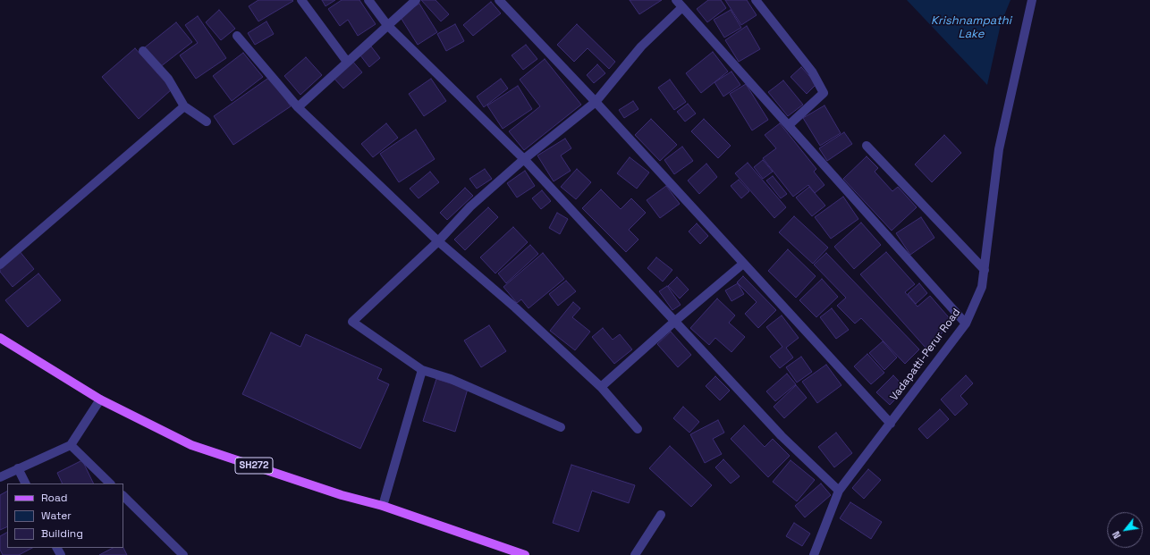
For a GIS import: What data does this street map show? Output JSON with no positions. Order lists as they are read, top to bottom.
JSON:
{
  "streets": {
    "main road": ["SH272"],
    "street": ["Vadapatti-Perur Road"]
  },
  "water": ["Krishnampathi Lake"],
  "legend": ["Road", "Water", "Building"],
  "north": "bottom left"
}
